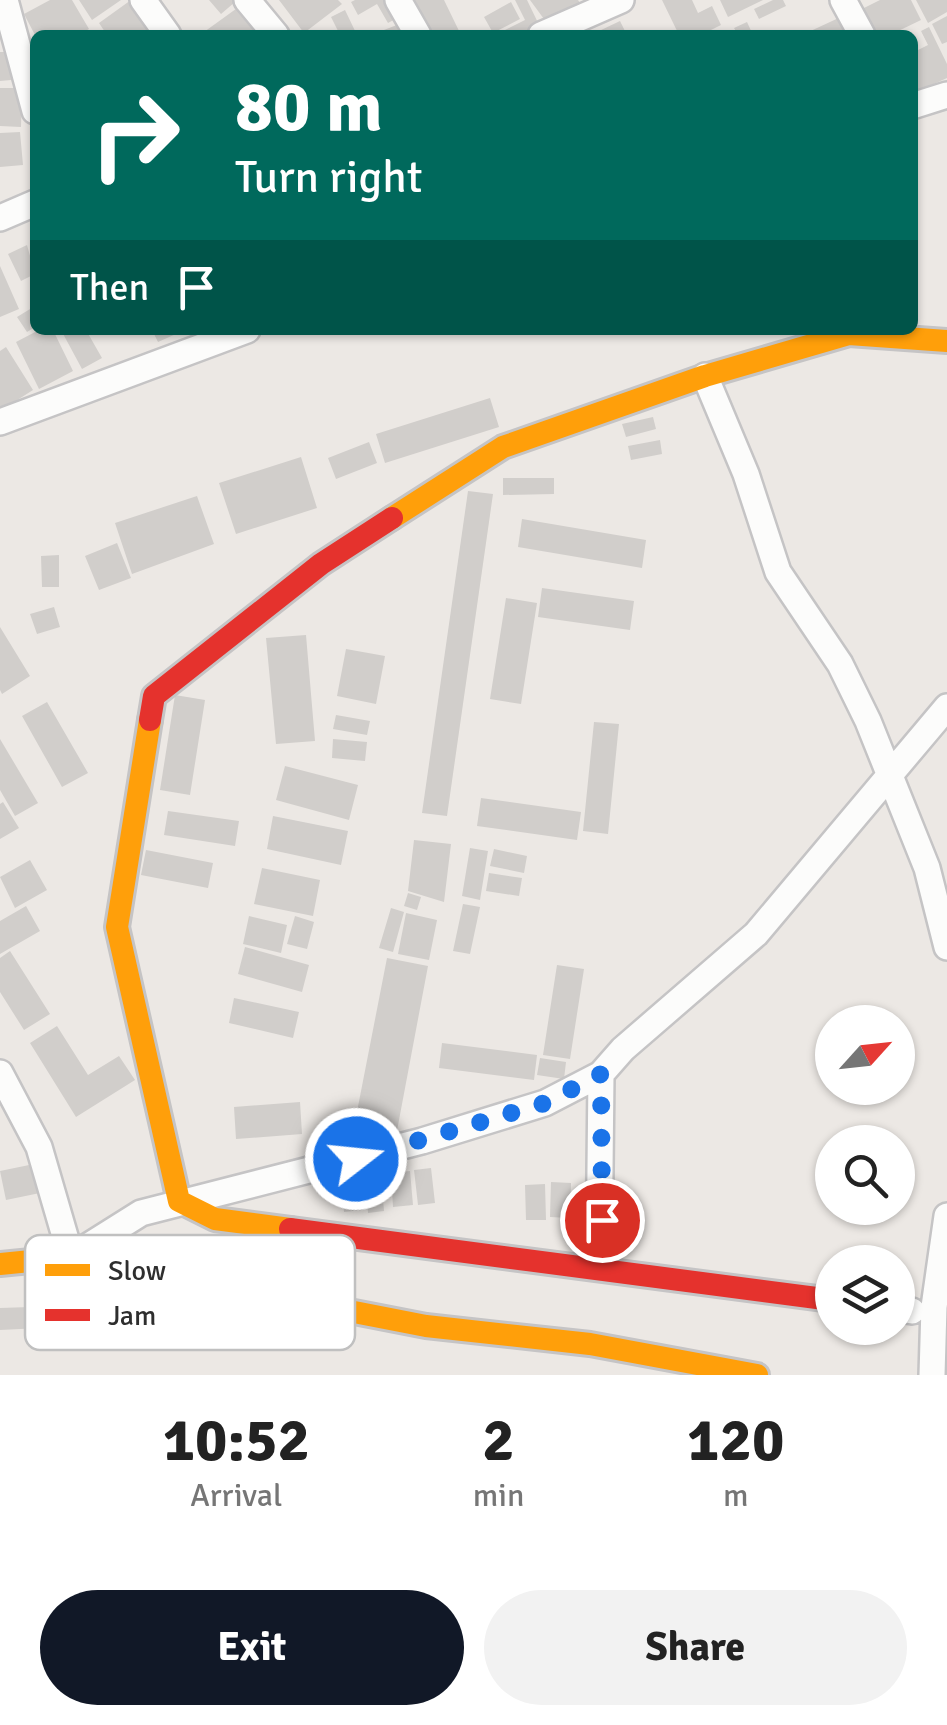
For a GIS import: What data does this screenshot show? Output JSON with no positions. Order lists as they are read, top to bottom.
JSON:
{
  "legend": ["Slow", "Jam"],
  "north": "top right",
  "page": {
    "turn": ["80 m", "Turn right"],
    "then": "Then",
    "eta": [
      "10:52",
      "Arrival",
      "2",
      "min",
      "120",
      "m"
    ],
    "buttons": ["Exit", "Share"]
  }
}
